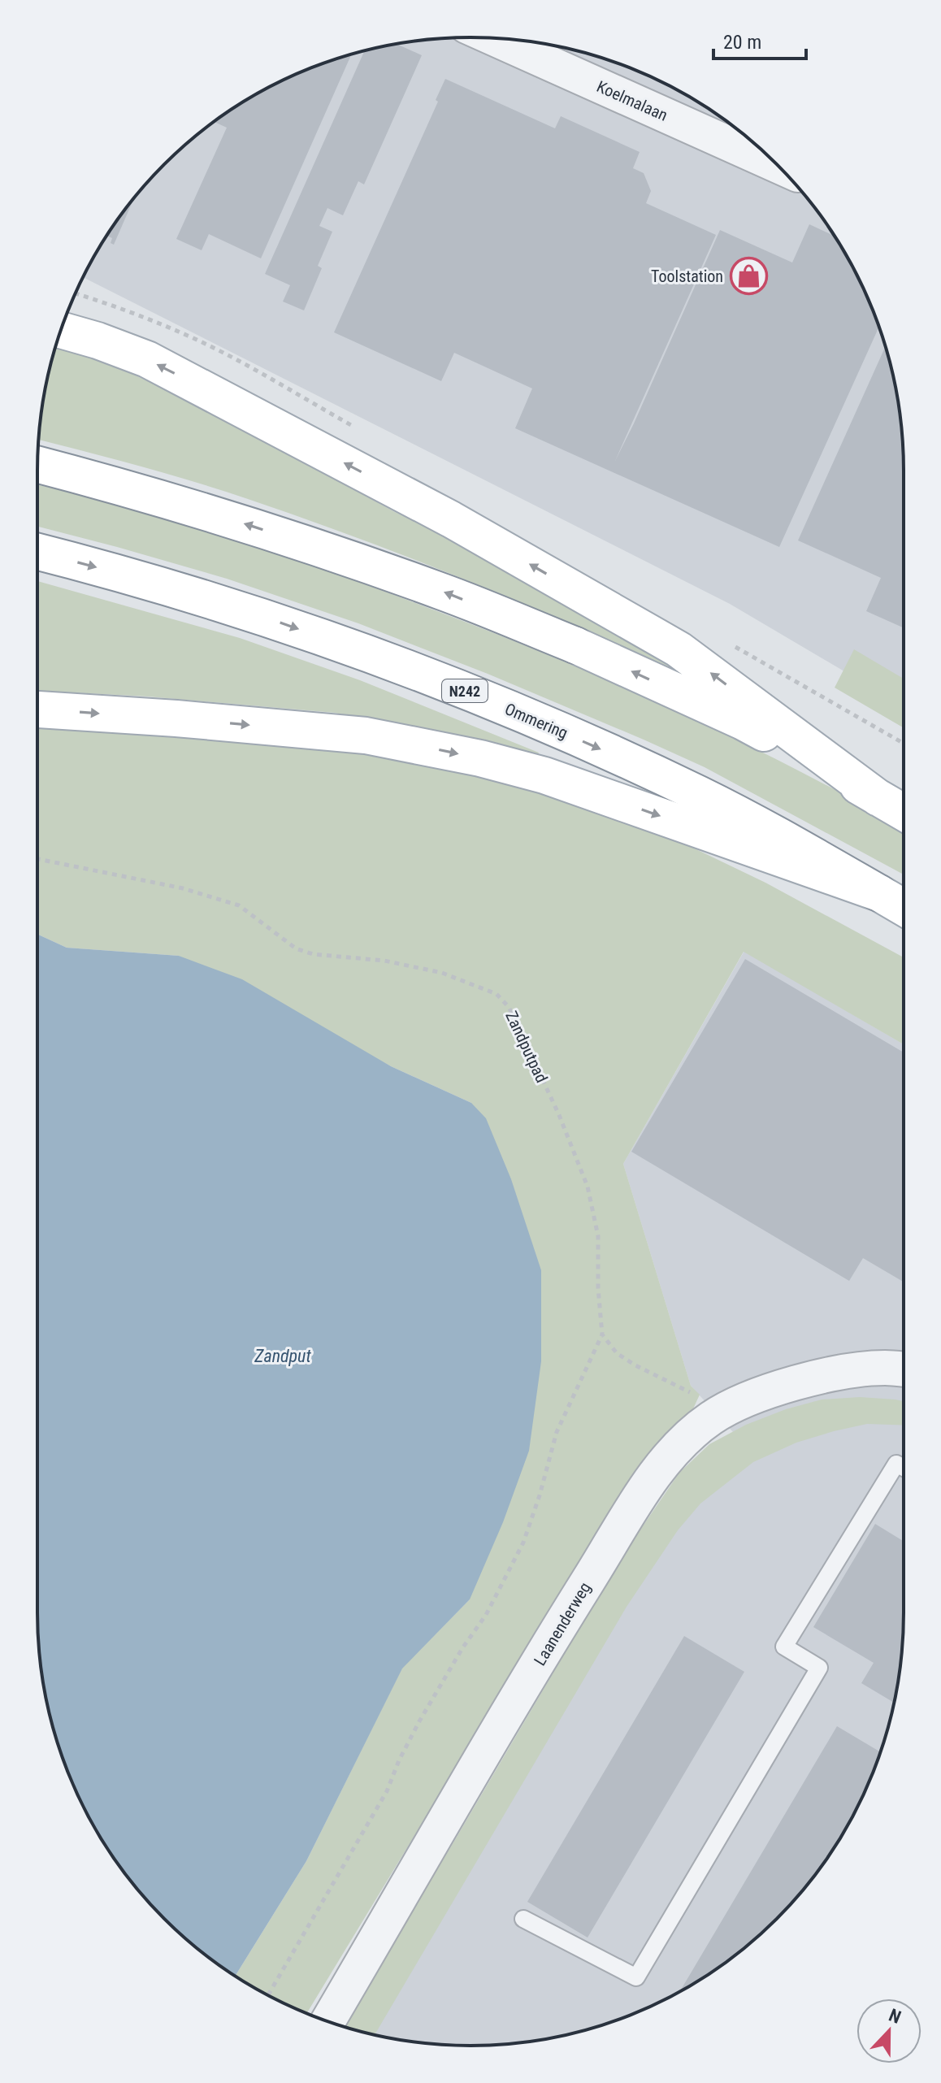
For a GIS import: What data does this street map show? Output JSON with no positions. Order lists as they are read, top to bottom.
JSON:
{
  "streets": {
    "main road": ["N242", "Ommering"],
    "street": ["Koelmalaan", "Laanenderweg"],
    "path": ["Zandputpad"]
  },
  "crossings": [
    ["N242", "Ommering"]
  ],
  "water": ["Zandput"],
  "places": {
    "shop": ["Toolstation"]
  },
  "scale_bar": "20 m",
  "north": "top"
}
